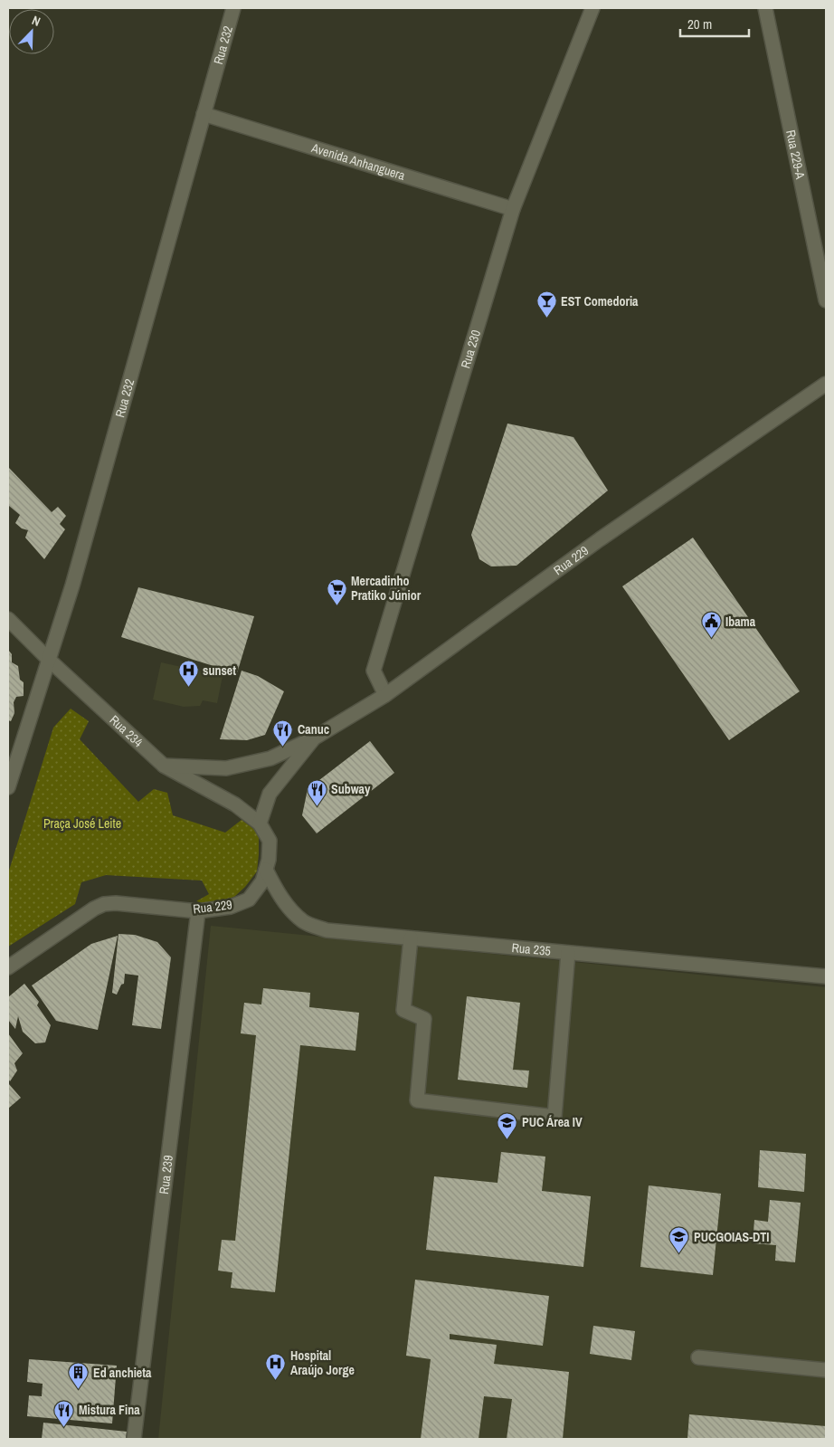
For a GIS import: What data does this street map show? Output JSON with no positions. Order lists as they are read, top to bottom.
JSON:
{
  "streets": {
    "street": [
      "Rua 232",
      "Rua 229-A",
      "Avenida Anhanguera",
      "Rua 230",
      "Rua 229",
      "Rua 234",
      "Rua 235",
      "Rua 239"
    ]
  },
  "crossings": [
    ["Rua 232", "Avenida Anhanguera"],
    ["Rua 232", "Rua 234"],
    ["Avenida Anhanguera", "Rua 230"],
    ["Rua 230", "Rua 229"],
    ["Rua 229", "Rua 234"],
    ["Rua 229", "Rua 235"],
    ["Rua 229", "Rua 239"]
  ],
  "parks": ["Praça José Leite"],
  "places": {
    "bar": ["EST Comedoria"],
    "supermarket": ["Mercadinho Pratiko Júnior"],
    "public building": ["Ibama"],
    "hospital": ["sunset", "Hospital Araújo Jorge"],
    "restaurant": ["Canuc", "Subway", "Mistura Fina"],
    "school or university": ["PUC Área IV", "PUCGOIAS-DTI"],
    "building": ["Ed anchieta"]
  },
  "scale_bar": "20 m",
  "north": "top right"
}
